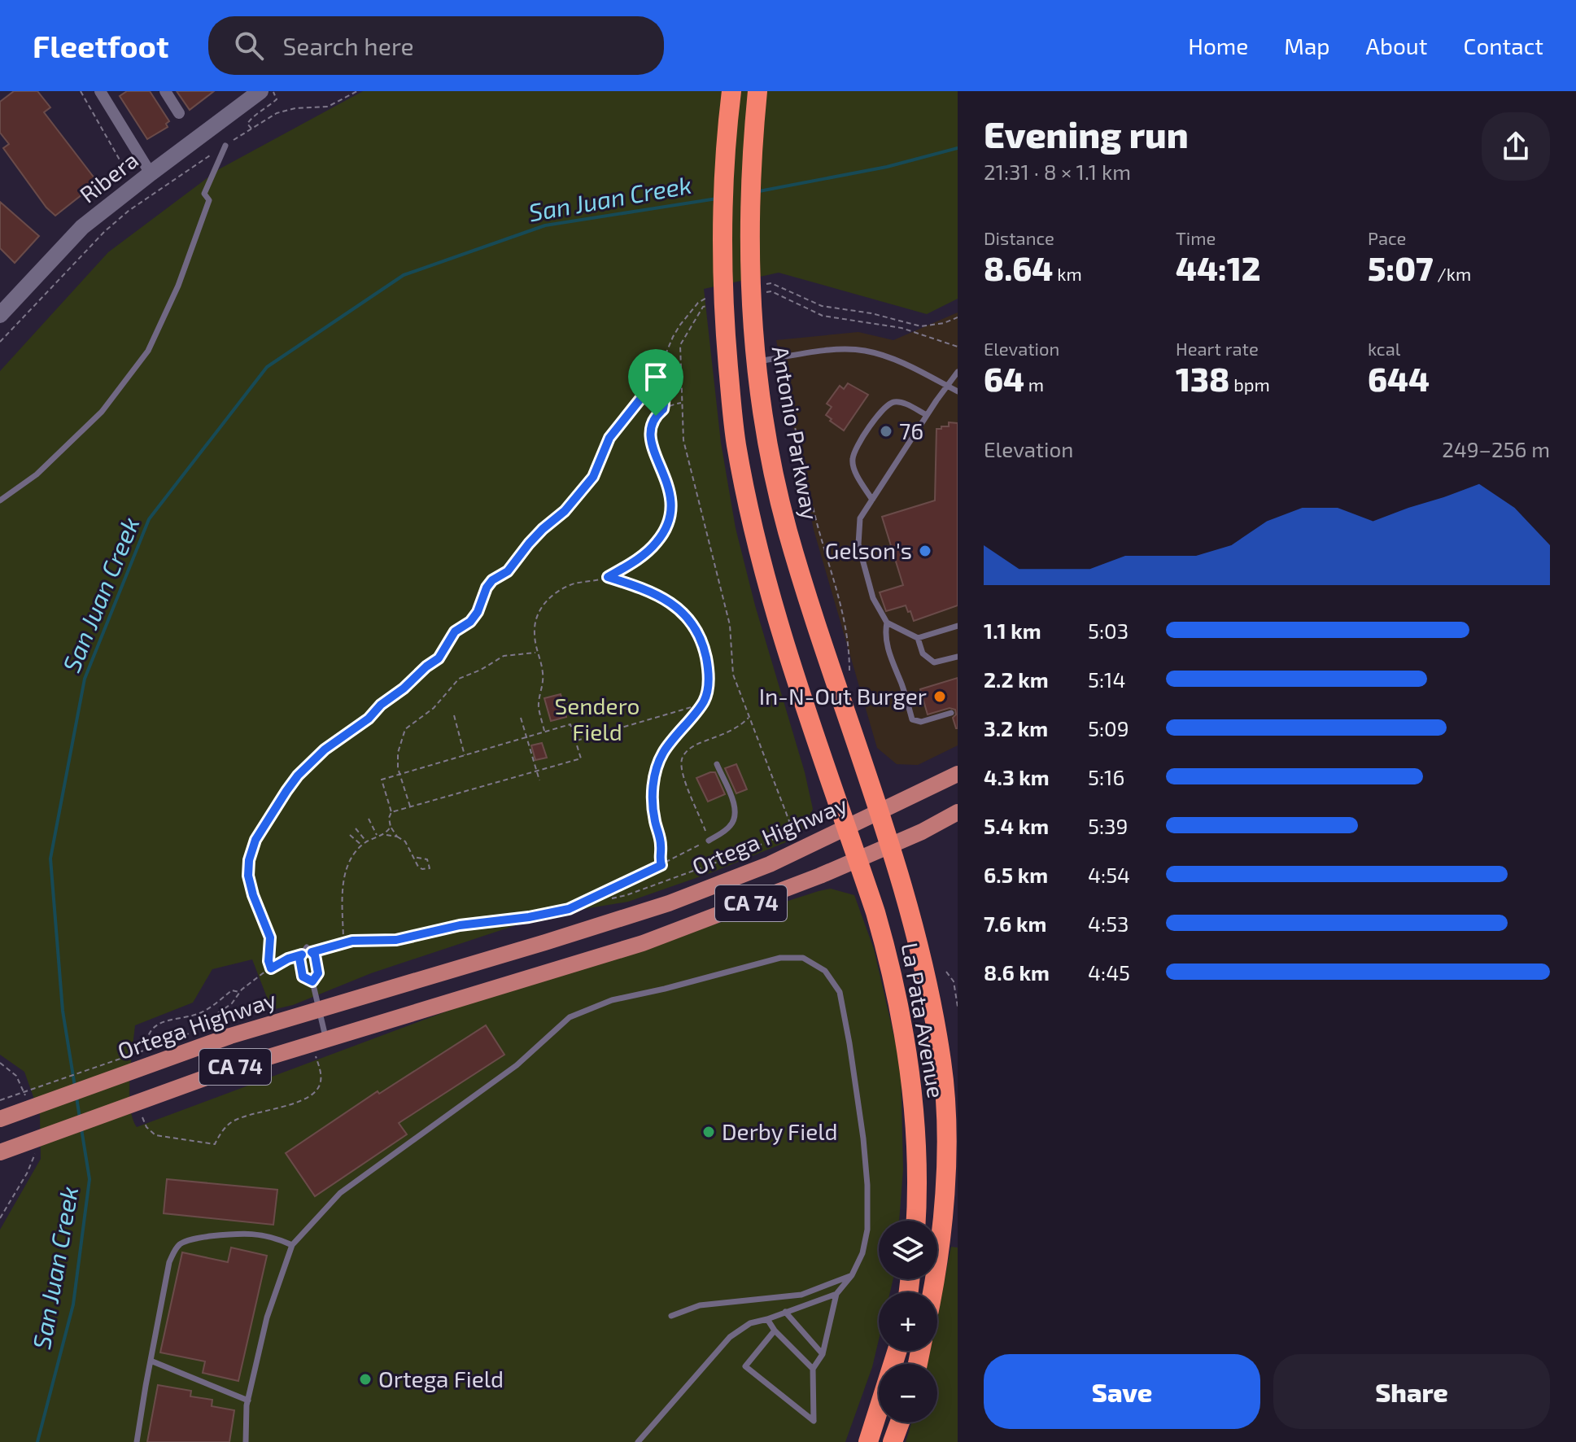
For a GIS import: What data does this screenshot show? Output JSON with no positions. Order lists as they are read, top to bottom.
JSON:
{
  "streets": {
    "highway": ["Antonio Parkway", "La Pata Avenue"],
    "main road": ["Ortega Highway", "CA 74"],
    "street": ["Ribera"]
  },
  "crossings": [
    ["Antonio Parkway", "Ortega Highway"],
    ["Antonio Parkway", "CA 74"],
    ["Antonio Parkway", "La Pata Avenue"],
    ["Ortega Highway", "La Pata Avenue"],
    ["CA 74", "La Pata Avenue"]
  ],
  "water": ["San Juan Creek"],
  "parks": ["Sendero Field"],
  "places": [
    "76",
    "Gelson's",
    "In-N-Out Burger",
    "Derby Field",
    "Ortega Field"
  ],
  "page": {
    "header": "Fleetfoot",
    "search": "Search here",
    "nav": [
      "Home",
      "Map",
      "About",
      "Contact"
    ],
    "heading": ["Evening run", "21:31 · 8 × 1.1 km"],
    "stats": [
      ["Distance", "8.64 km"],
      ["Time", "44:12"],
      ["Pace", "5:07 /km"],
      ["Elevation", "64 m"],
      ["Heart rate", "138 bpm"],
      ["kcal", "644"]
    ],
    "chart": ["Elevation", "249–256 m"],
    "list": [
      {
        "name": "1.1 km",
        "note": "5:03"
      },
      {
        "name": "2.2 km",
        "note": "5:14"
      },
      {
        "name": "3.2 km",
        "note": "5:09"
      },
      {
        "name": "4.3 km",
        "note": "5:16"
      },
      {
        "name": "5.4 km",
        "note": "5:39"
      },
      {
        "name": "6.5 km",
        "note": "4:54"
      },
      {
        "name": "7.6 km",
        "note": "4:53"
      },
      {
        "name": "8.6 km",
        "note": "4:45"
      }
    ],
    "map_buttons": ["+", "−"],
    "buttons": ["Save", "Share"]
  }
}
